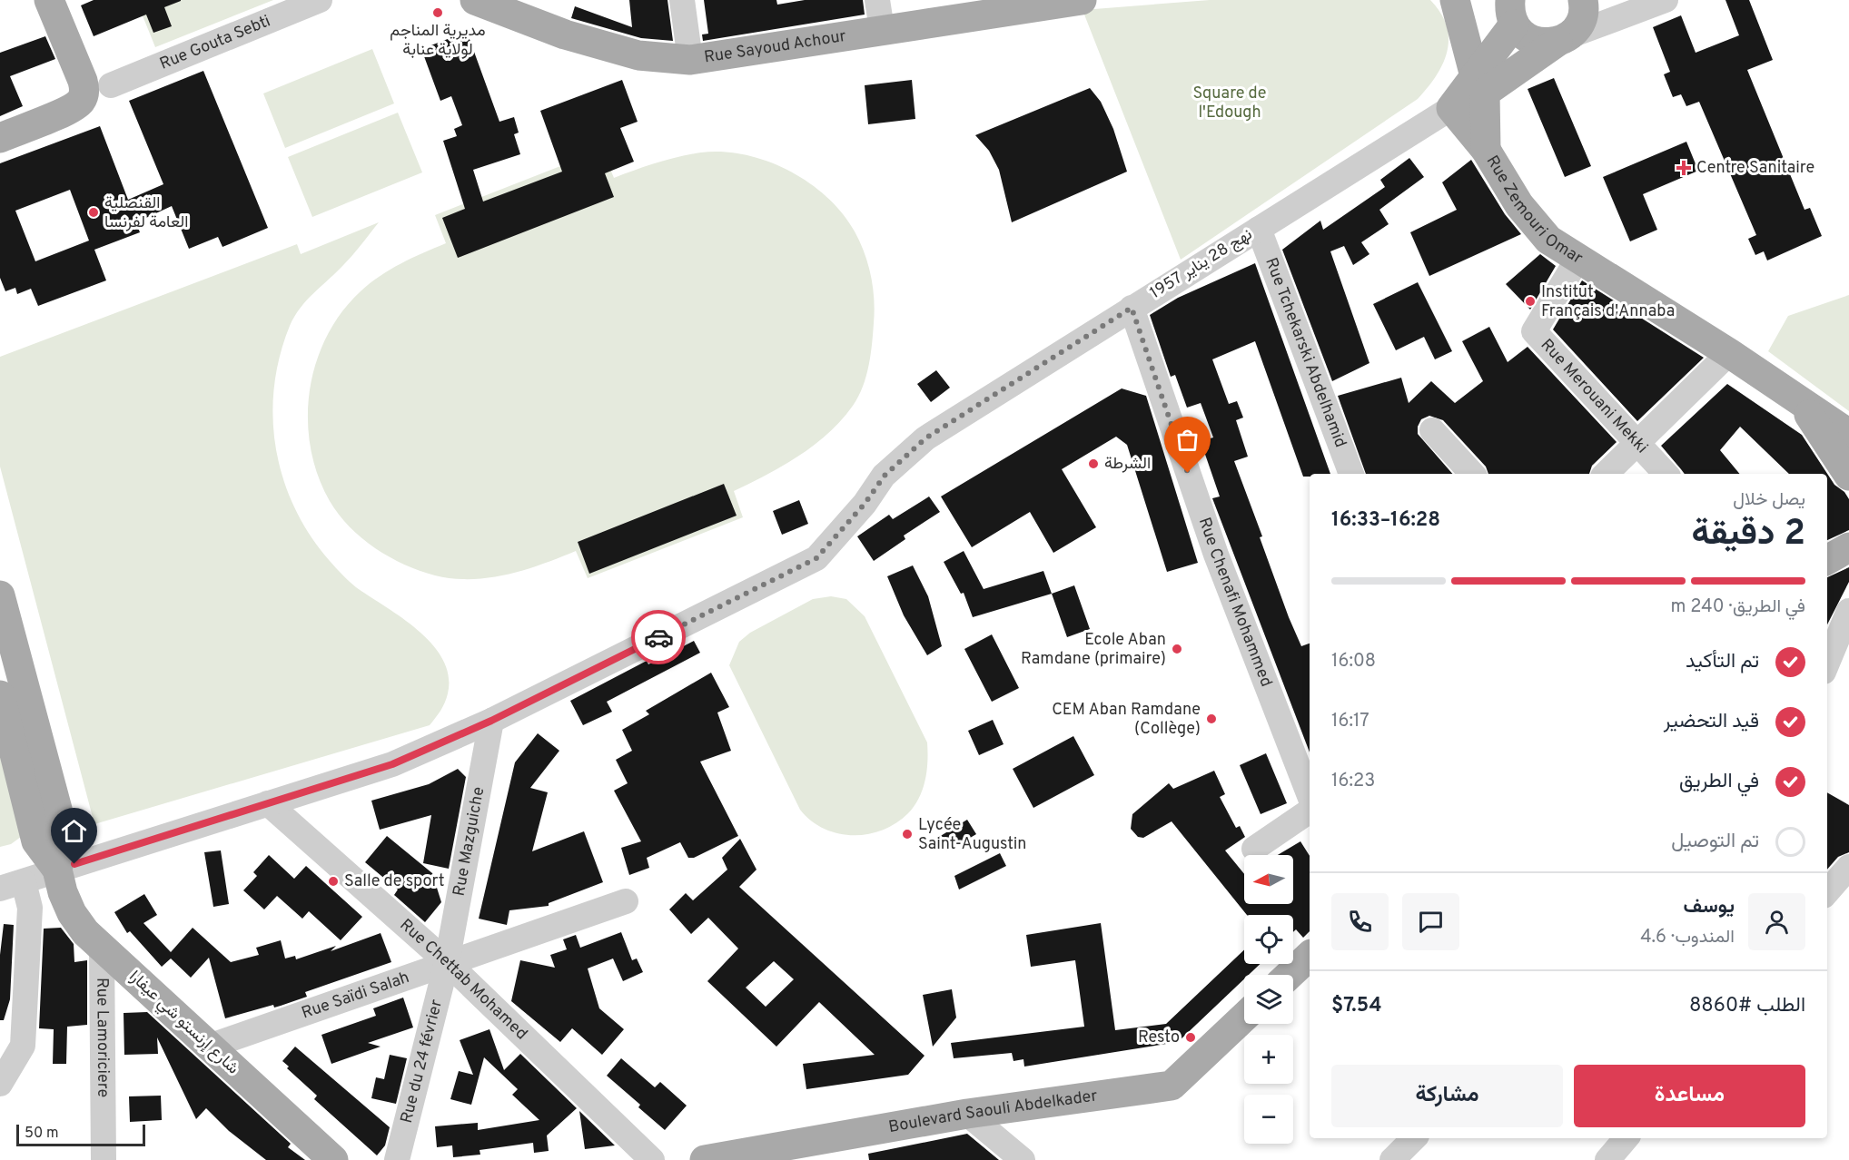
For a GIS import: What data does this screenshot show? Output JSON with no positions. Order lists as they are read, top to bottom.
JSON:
{
  "streets": {
    "main road": [
      "Rue Sayoud Achour",
      "Rue Zemouri Omar",
      "شارع إرنستو شي عيفارا",
      "Boulevard Saouli Abdelkader"
    ],
    "street": [
      "Rue Gouta Sebti",
      "نهج 28 يناير 1957",
      "Rue Tchekarski Abdelhamid",
      "Rue Merouani Mekki",
      "Rue Chenafi Mohammed",
      "Rue Mazguiche",
      "Rue Chettab Mohamed",
      "Rue Saïdi Salah",
      "Rue Lamoriciere",
      "Rue du 24 février"
    ]
  },
  "crossings": [
    ["Rue Zemouri Omar", "Rue Merouani Mekki"],
    ["نهج 28 يناير 1957", "Rue Tchekarski Abdelhamid"],
    ["نهج 28 يناير 1957", "Rue Chenafi Mohammed"],
    ["نهج 28 يناير 1957", "Rue Mazguiche"],
    ["نهج 28 يناير 1957", "Rue Chettab Mohamed"],
    ["نهج 28 يناير 1957", "شارع إرنستو شي عيفارا"],
    ["Rue Mazguiche", "Rue Chettab Mohamed"],
    ["Rue Mazguiche", "Rue Saïdi Salah"],
    ["Rue Mazguiche", "Rue du 24 février"],
    ["Rue Chettab Mohamed", "Rue Saïdi Salah"],
    ["Rue Chettab Mohamed", "Rue du 24 février"],
    ["Rue Saïdi Salah", "شارع إرنستو شي عيفارا"],
    ["Rue Saïdi Salah", "Rue du 24 février"],
    ["شارع إرنستو شي عيفارا", "Rue Lamoriciere"]
  ],
  "parks": ["Square de l'Edough"],
  "places": {
    "other": [
      "مديرية المناجم لولاية عنابة",
      "القنصلية العامة لفرنسا",
      "Institut Français d'Annaba",
      "الشرطة",
      "Ecole Aban Ramdane (primaire)",
      "CEM Aban Ramdane (Collège)",
      "Lycée Saint-Augustin",
      "Salle de sport",
      "Resto"
    ],
    "health": ["Centre Sanitaire"]
  },
  "scale_bar": "50 m",
  "north": "left",
  "page": {
    "heading": ["2 دقيقة", "يصل خلال", "16:28–16:33"],
    "panel": [
      "يوسف",
      "المندوب · 4.6",
      "الطلب #8860",
      "$7.54"
    ],
    "bar": "في الطريق · 240 m",
    "list": [
      ["تم التأكيد", "16:08"],
      ["قيد التحضير", "16:17"],
      ["في الطريق", "16:23"],
      "تم التوصيل"
    ],
    "map_buttons": ["+", "−"],
    "buttons": ["مساعدة", "مشاركة"],
    "scale": "50 m"
  }
}
